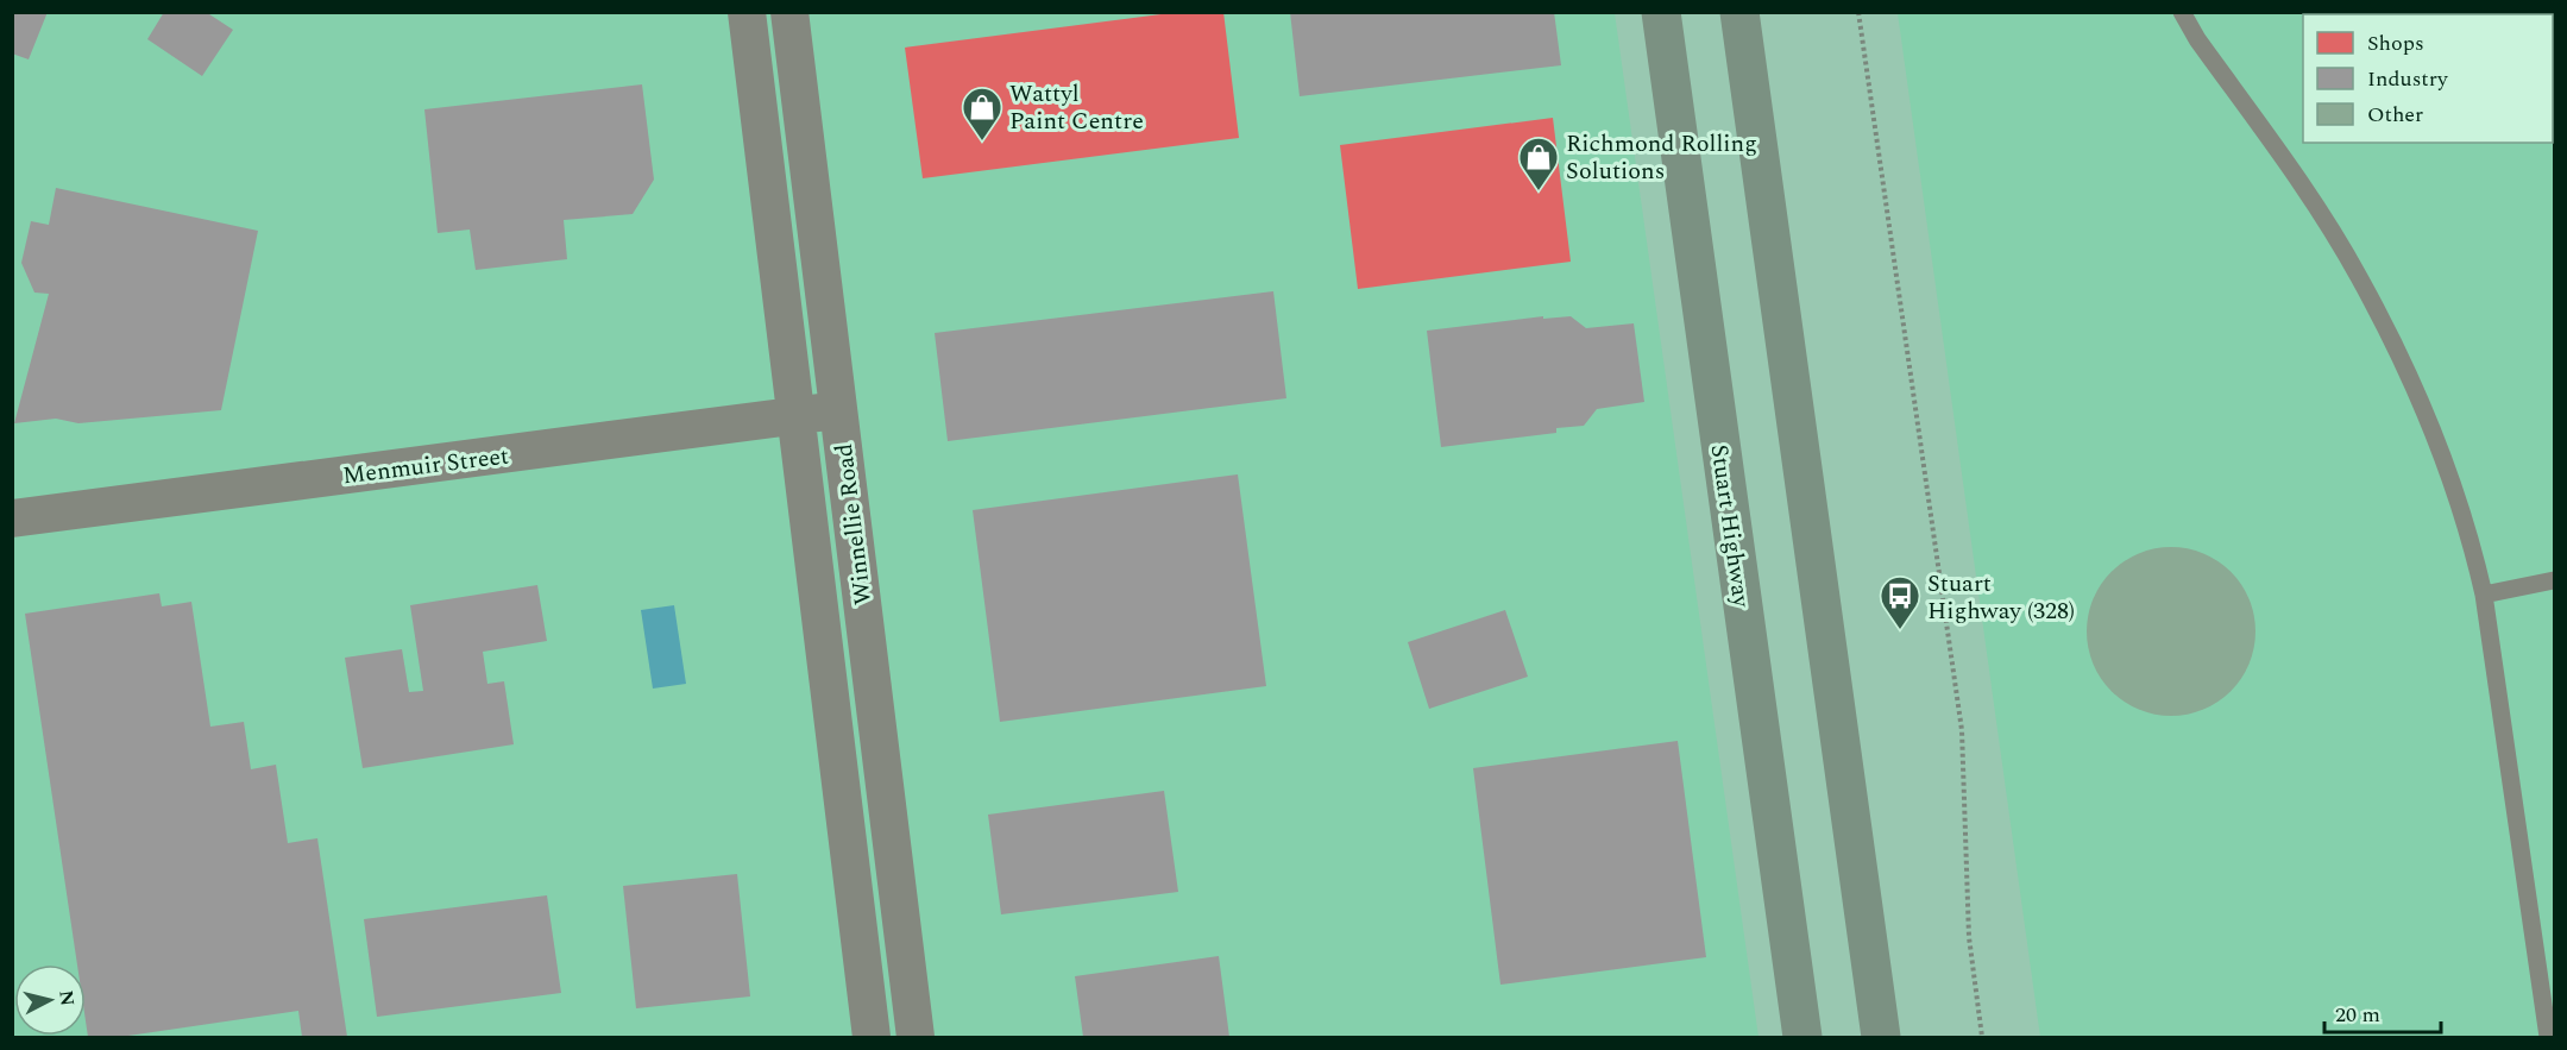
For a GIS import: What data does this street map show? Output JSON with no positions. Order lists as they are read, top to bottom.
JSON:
{
  "streets": {
    "highway": ["Stuart Highway"],
    "street": ["Menmuir Street", "Winnellie Road"]
  },
  "crossings": [
    ["Menmuir Street", "Winnellie Road"]
  ],
  "places": {
    "shop": ["Wattyl Paint Centre", "Richmond Rolling Solutions"],
    "bus stop": ["Stuart Highway (328)"]
  },
  "legend": ["Shops", "Industry", "Other"],
  "scale_bar": "20 m",
  "north": "right"
}
